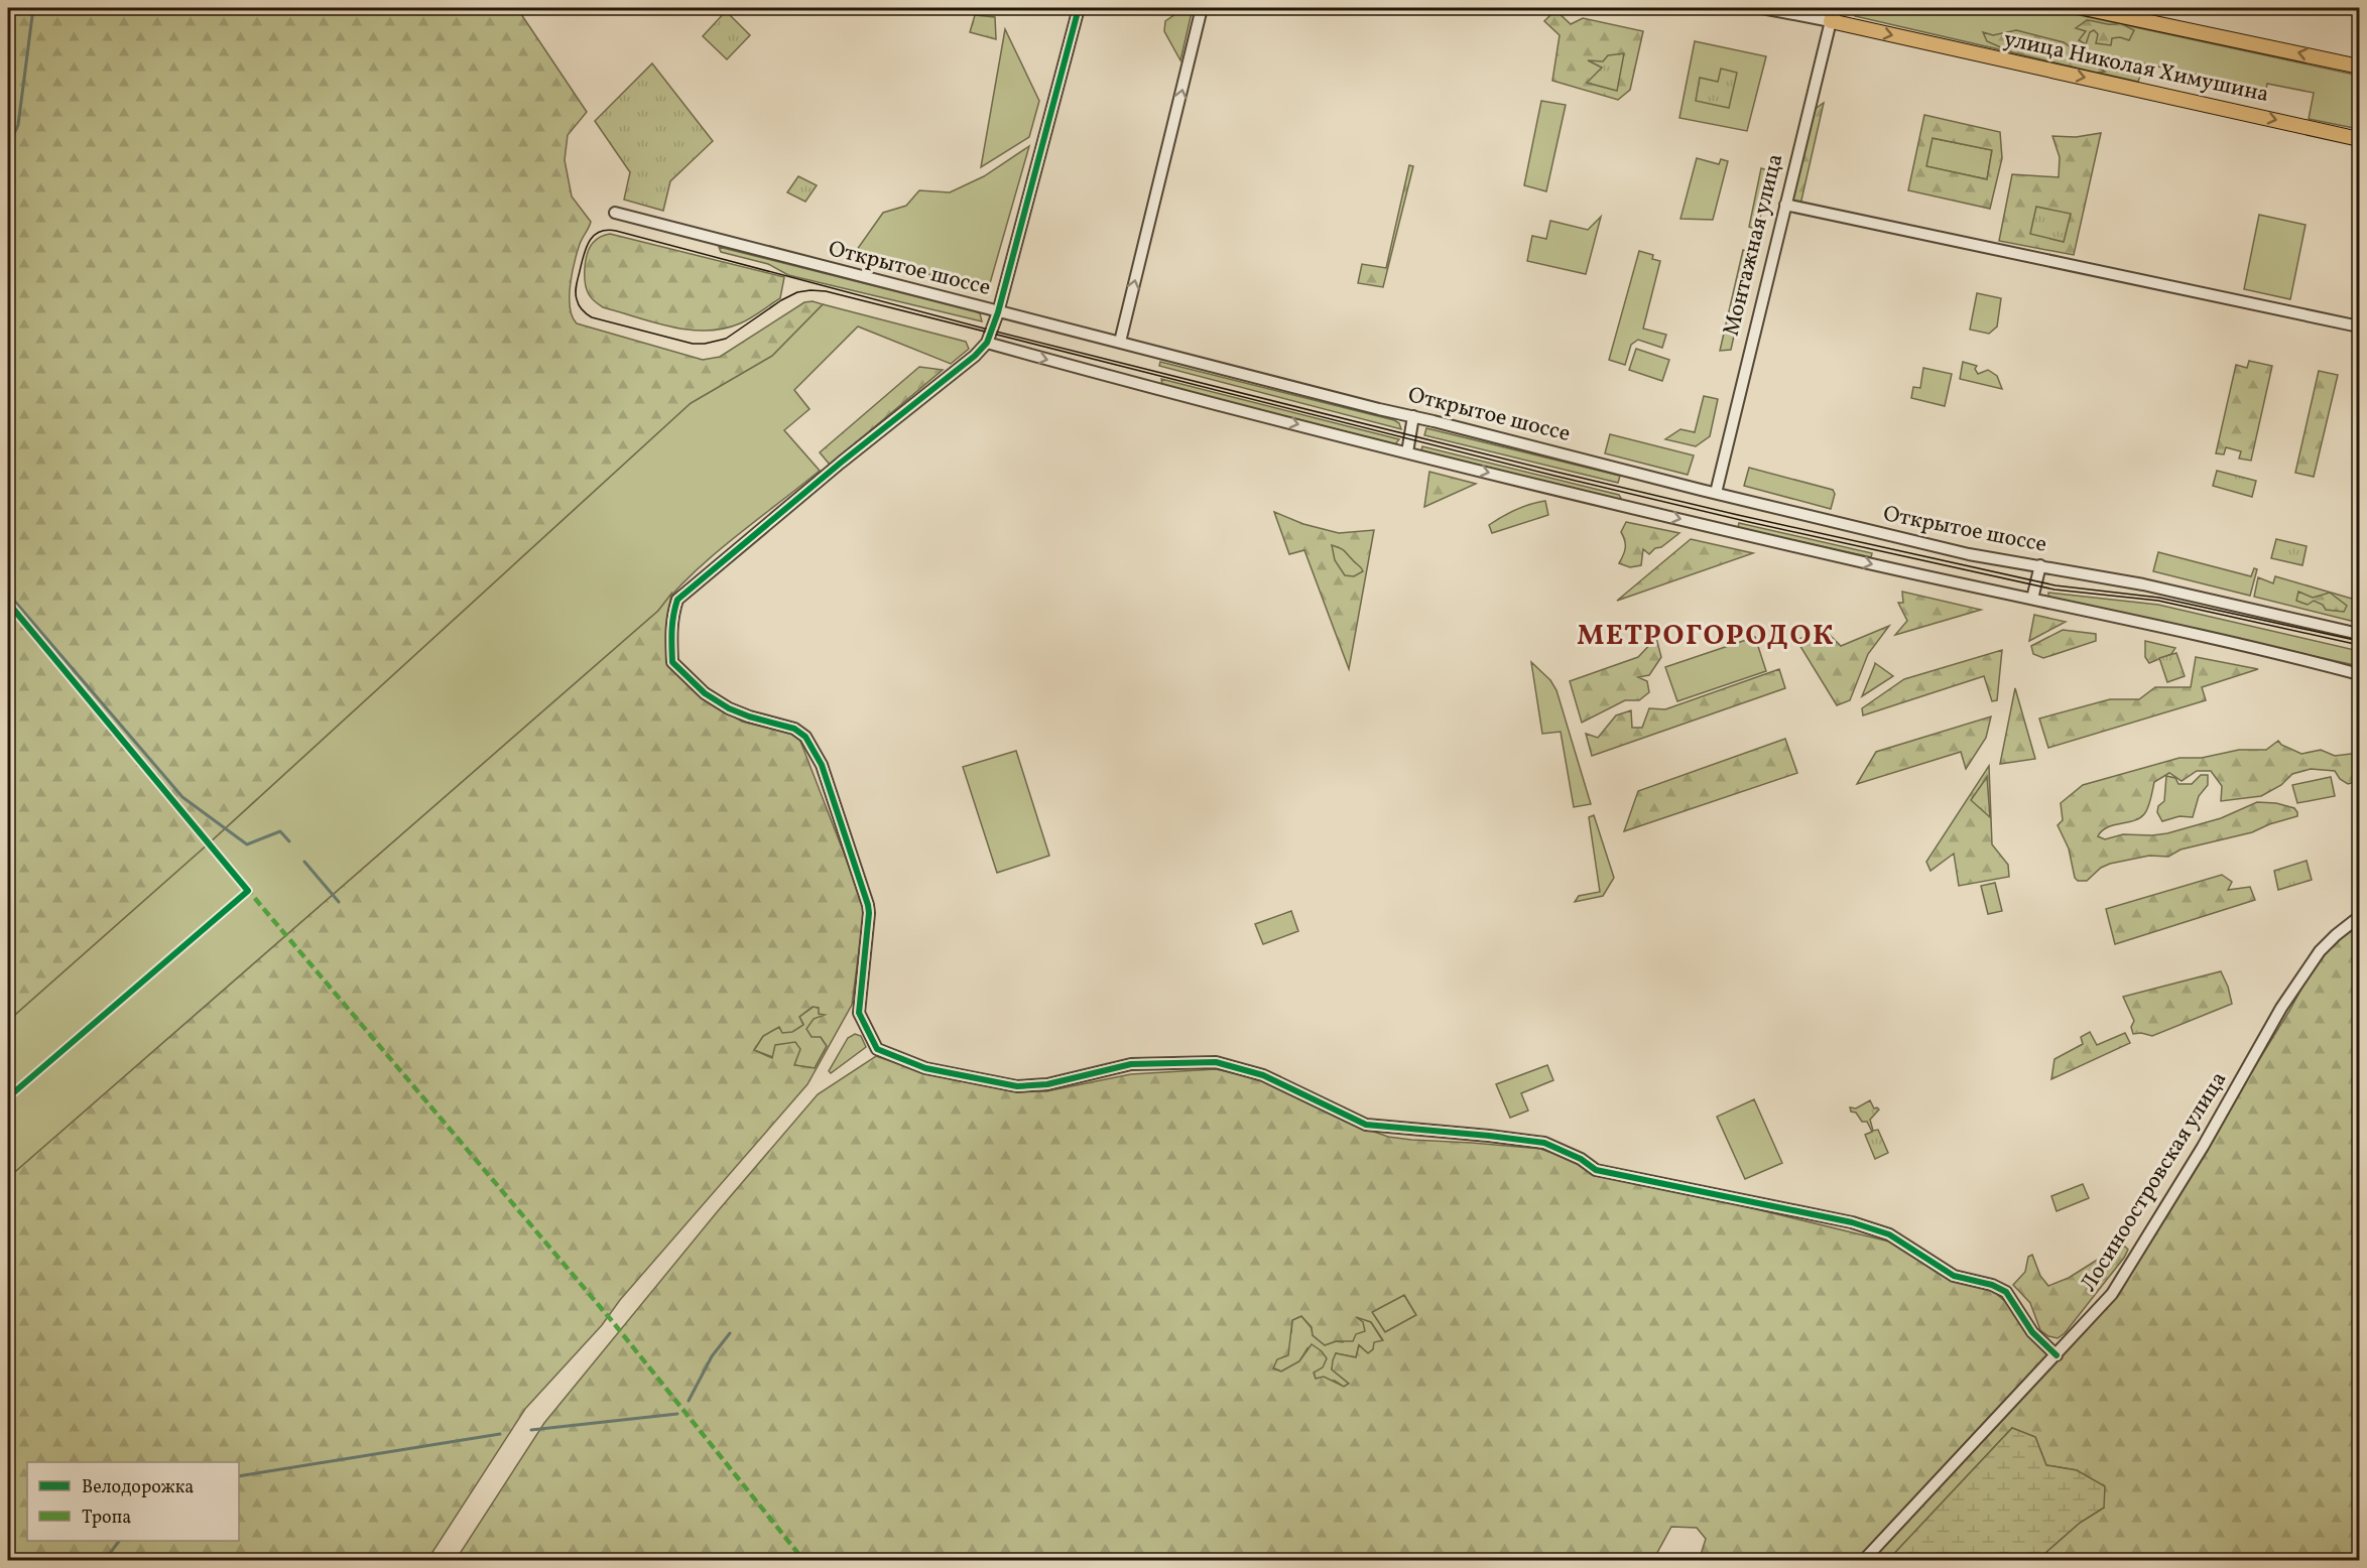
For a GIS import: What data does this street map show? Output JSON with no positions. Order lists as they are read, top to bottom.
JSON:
{
  "streets": {
    "main road": ["улица Николая Химушина", "Монтажная улица"],
    "street": ["Открытое шоссе", "Лосиноостровская улица"]
  },
  "crossings": [
    ["улица Николая Химушина", "Монтажная улица"],
    ["Монтажная улица", "Открытое шоссе"]
  ],
  "one_way": ["улица Николая Химушина"],
  "districts": ["МЕТРОГОРОДОК"],
  "legend": ["Велодорожка", "Тропа"]
}
